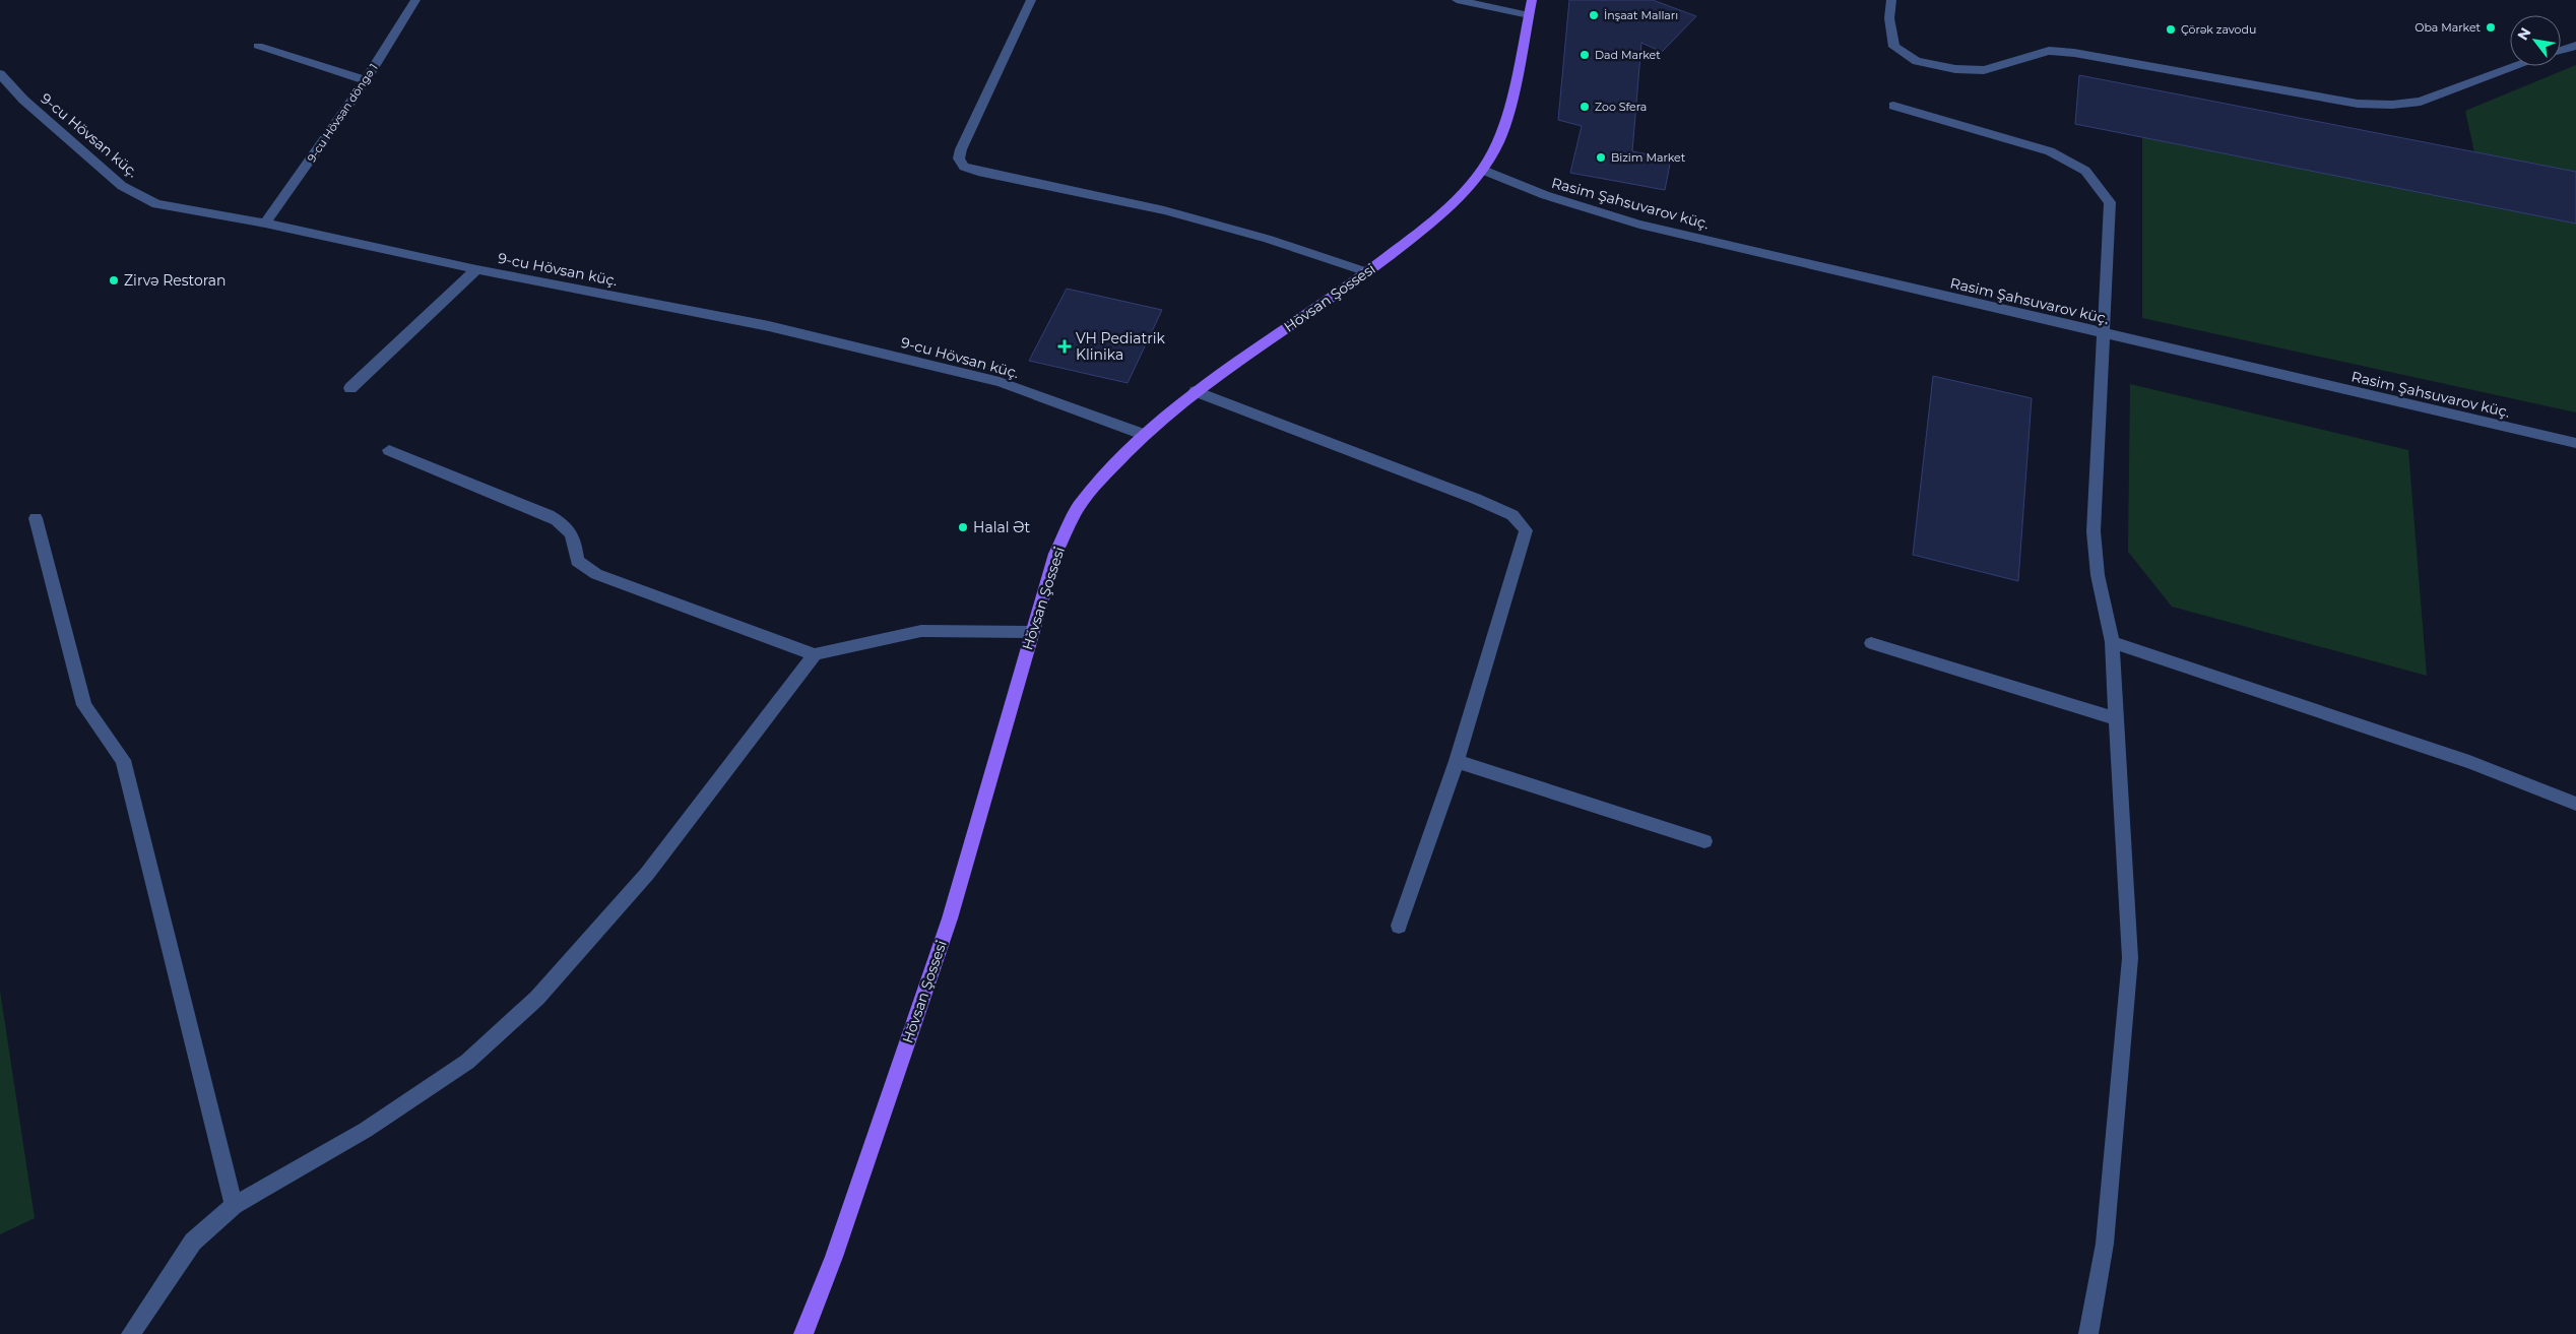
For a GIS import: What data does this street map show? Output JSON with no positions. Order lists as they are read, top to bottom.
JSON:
{
  "streets": {
    "main road": ["Hövsan Şossesi"],
    "street": ["9-cu Hövsan döngə 1", "9-cu Hövsan küç.", "Rasim Şahsuvarov küç."]
  },
  "crossings": [
    ["9-cu Hövsan döngə 1", "9-cu Hövsan küç."],
    ["9-cu Hövsan küç.", "Hövsan Şossesi"],
    ["Rasim Şahsuvarov küç.", "Hövsan Şossesi"]
  ],
  "places": {
    "other": [
      "İnşaat Malları",
      "Oba Market",
      "Çörək zavodu",
      "Dad Market",
      "Zoo Sfera",
      "Bizim Market",
      "Zirvə Restoran",
      "Halal Ət"
    ],
    "health": ["VH Pediatrik Klinika"]
  },
  "north": "top left"
}
